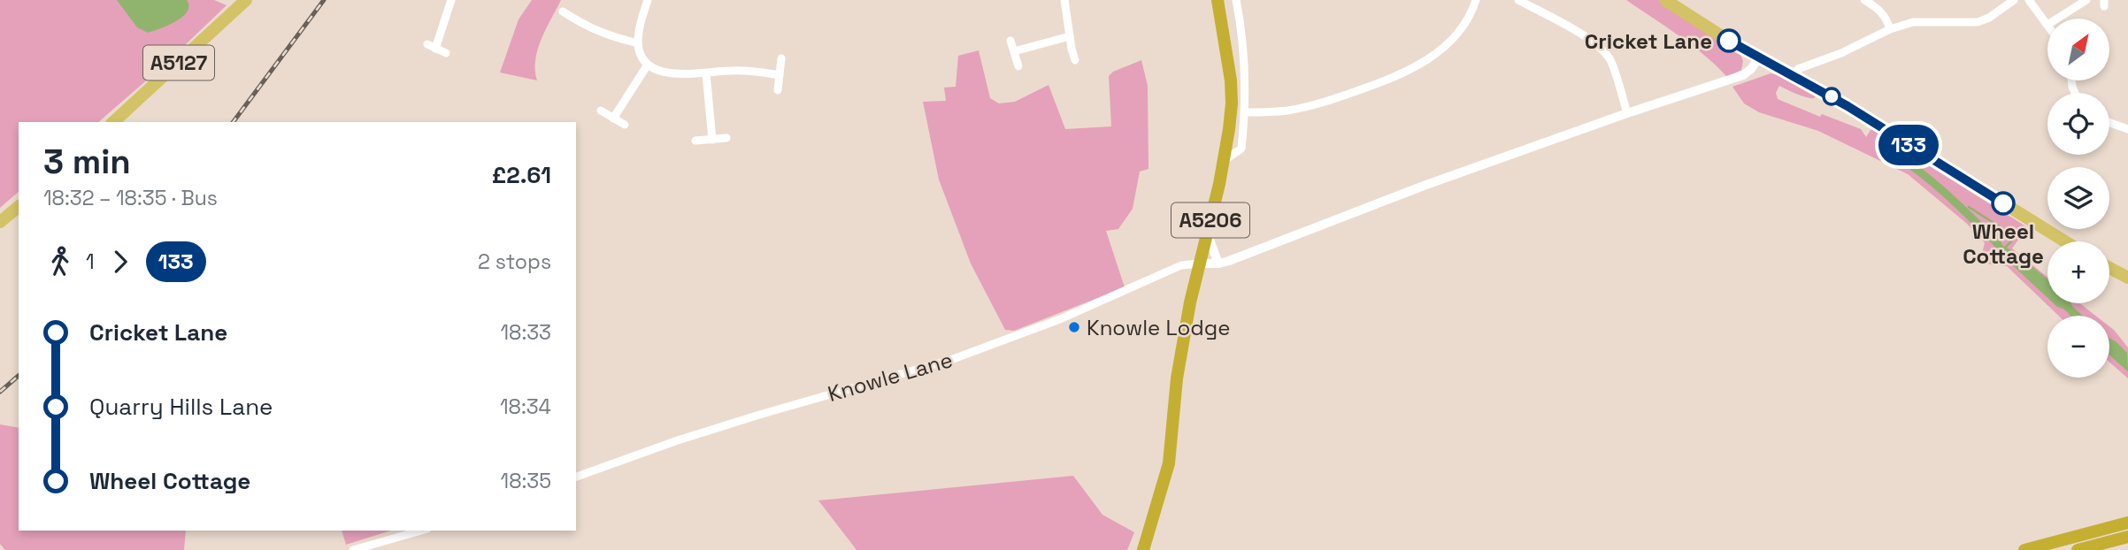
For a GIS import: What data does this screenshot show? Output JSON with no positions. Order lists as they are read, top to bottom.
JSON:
{
  "streets": {
    "highway": ["A5206"],
    "main road": ["A5127"],
    "street": ["Knowle Lane"]
  },
  "crossings": [
    ["A5206", "Knowle Lane"]
  ],
  "places": ["Cricket Lane", "Wheel Cottage", "Knowle Lodge"],
  "lines": ["bus line 133"],
  "north": "top right",
  "page": {
    "on_map": "133",
    "map_buttons": ["+", "−"],
    "heading": ["3 min", "18:32 – 18:35 · Bus", "£2.61"],
    "legs": ["1", "133", "2 stops"],
    "list": [
      {
        "name": "Cricket Lane",
        "value": "18:33"
      },
      {
        "name": "Quarry Hills Lane",
        "value": "18:34"
      },
      {
        "name": "Wheel Cottage",
        "value": "18:35"
      }
    ]
  }
}
